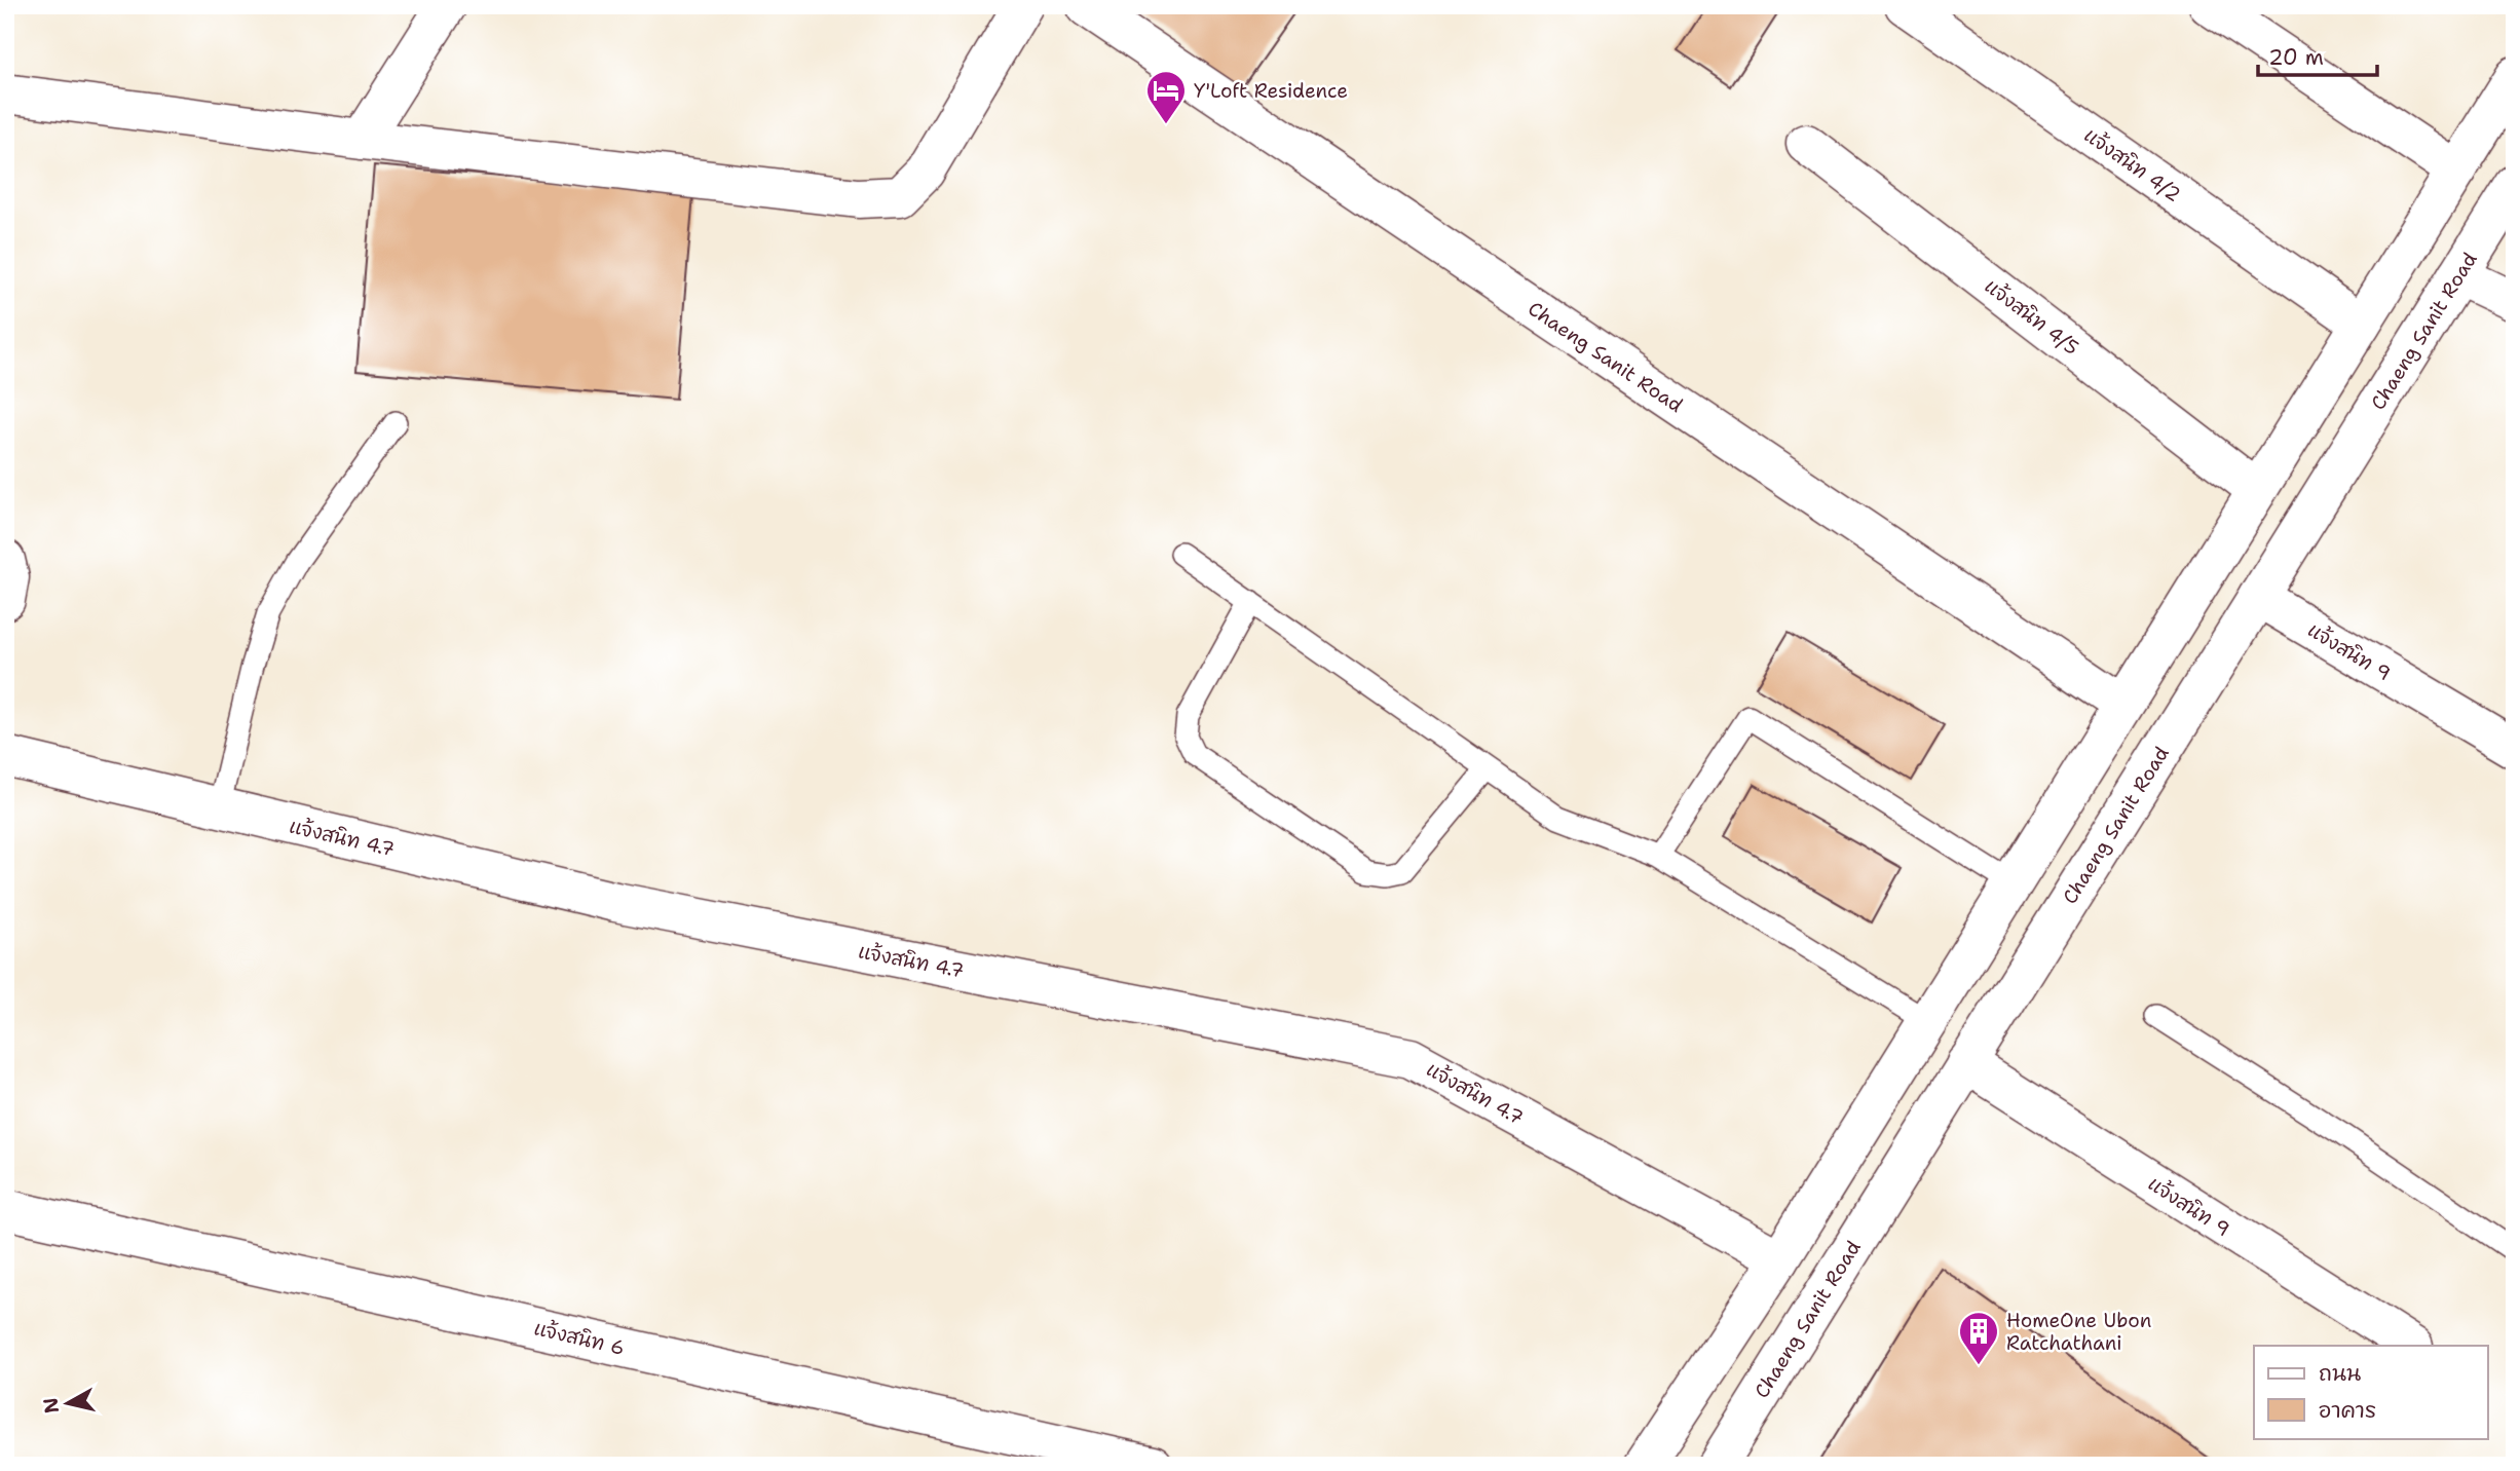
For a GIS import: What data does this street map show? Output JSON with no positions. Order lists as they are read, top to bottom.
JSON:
{
  "streets": {
    "street": [
      "แจ้งสนิท 4/2",
      "แจ้งสนิท 4/5",
      "Chaeng Sanit Road",
      "แจ้งสนิท 9",
      "แจ้งสนิท 4.7",
      "แจ้งสนิท 6"
    ]
  },
  "crossings": [
    ["Chaeng Sanit Road", "แจ้งสนิท 9"]
  ],
  "places": {
    "hotel": ["Y'Loft Residence"],
    "building": ["HomeOne Ubon Ratchathani"]
  },
  "legend": ["ถนน", "อาคาร"],
  "scale_bar": "20 m",
  "north": "left"
}
